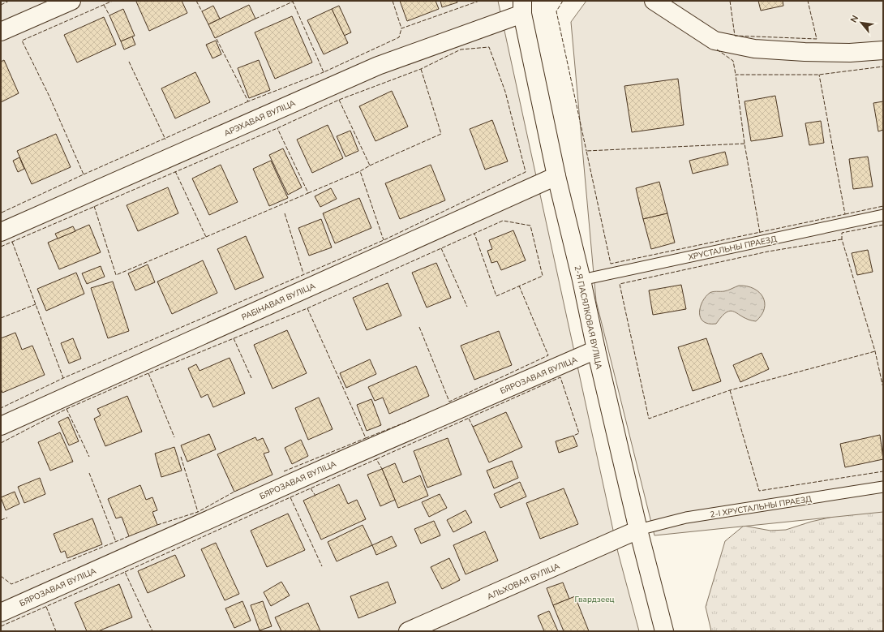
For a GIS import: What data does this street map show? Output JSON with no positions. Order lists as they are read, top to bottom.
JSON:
{
  "streets": {
    "street": [
      "АРЭХАВАЯ ВУЛІЦА",
      "РАБІНАВАЯ ВУЛІЦА",
      "2-Я ПАСЯЛКОВАЯ ВУЛІЦА",
      "БЯРОЗАВАЯ ВУЛІЦА",
      "АЛЬХОВАЯ ВУЛІЦА"
    ],
    "lane": ["ХРУСТАЛЬНЫ ПРАЕЗД", "2-І ХРУСТАЛЬНЫ ПРАЕЗД"]
  },
  "crossings": [
    ["АРЭХАВАЯ ВУЛІЦА", "2-Я ПАСЯЛКОВАЯ ВУЛІЦА"],
    ["ХРУСТАЛЬНЫ ПРАЕЗД", "2-Я ПАСЯЛКОВАЯ ВУЛІЦА"],
    ["РАБІНАВАЯ ВУЛІЦА", "2-Я ПАСЯЛКОВАЯ ВУЛІЦА"],
    ["2-Я ПАСЯЛКОВАЯ ВУЛІЦА", "БЯРОЗАВАЯ ВУЛІЦА"],
    ["2-Я ПАСЯЛКОВАЯ ВУЛІЦА", "2-І ХРУСТАЛЬНЫ ПРАЕЗД"],
    ["2-Я ПАСЯЛКОВАЯ ВУЛІЦА", "АЛЬХОВАЯ ВУЛІЦА"],
    ["2-І ХРУСТАЛЬНЫ ПРАЕЗД", "АЛЬХОВАЯ ВУЛІЦА"]
  ],
  "parks": ["Гвардзеец"],
  "north": "top left"
}
